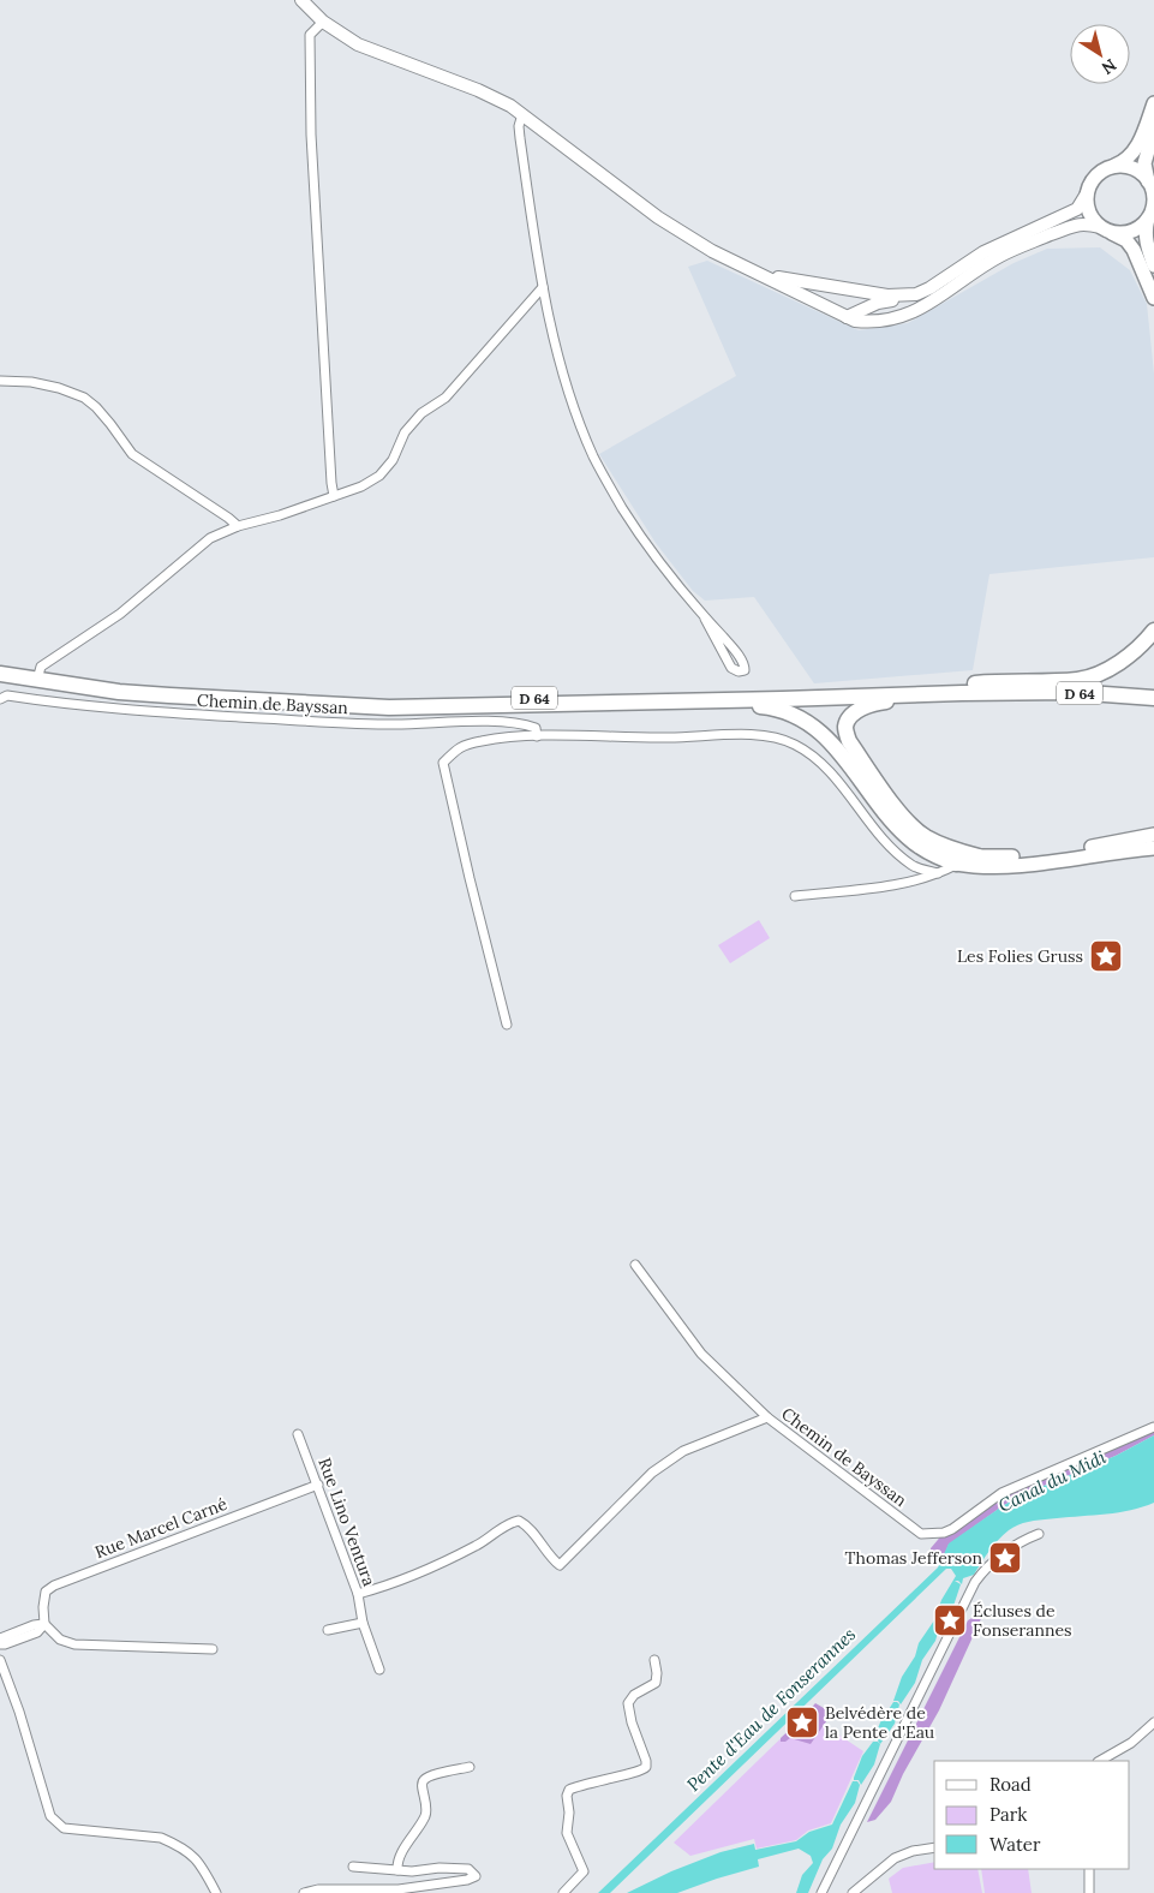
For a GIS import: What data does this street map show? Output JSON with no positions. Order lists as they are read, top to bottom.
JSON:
{
  "streets": {
    "highway": ["D 64"],
    "street": ["Chemin de Bayssan", "Rue Lino Ventura", "Rue Marcel Carné"]
  },
  "crossings": [
    ["Chemin de Bayssan", "Rue Lino Ventura"],
    ["Rue Lino Ventura", "Rue Marcel Carné"]
  ],
  "water": ["Canal du Midi", "Pente d'Eau de Fonserannes"],
  "places": {
    "place": [
      "Les Folies Gruss",
      "Thomas Jefferson",
      "Écluses de Fonserannes",
      "Belvédère de la Pente d'Eau"
    ]
  },
  "legend": ["Road", "Park", "Water"],
  "north": "bottom right"
}
